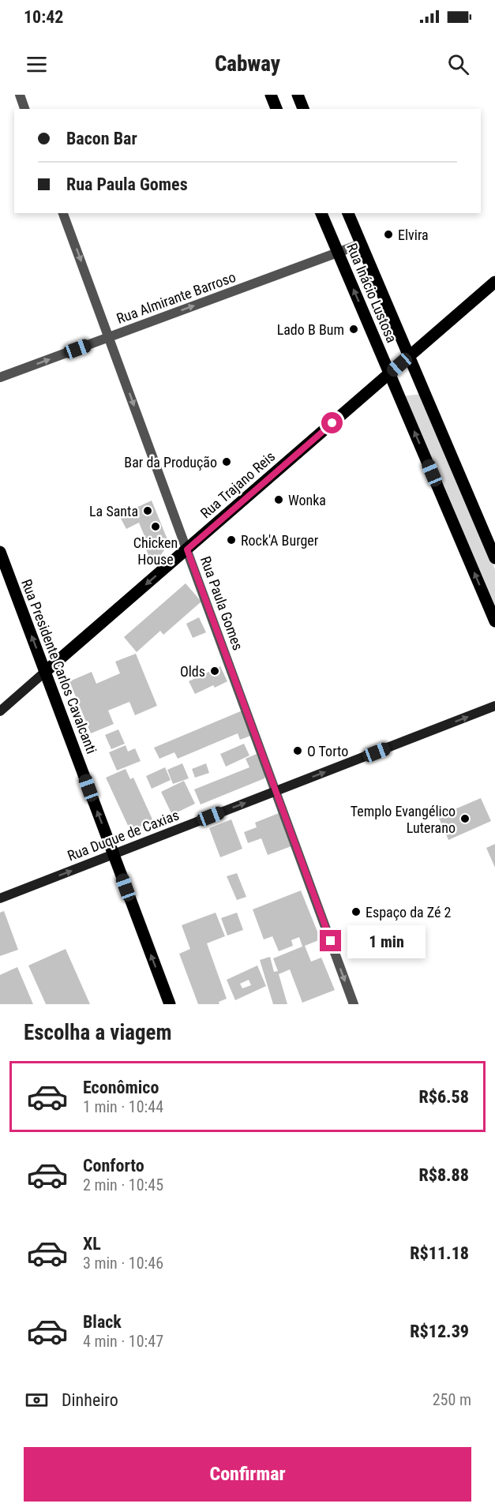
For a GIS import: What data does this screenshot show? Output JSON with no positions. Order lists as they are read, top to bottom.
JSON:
{
  "streets": {
    "main road": ["Rua Inácio Lustosa", "Rua Trajano Reis", "Rua Presidente Carlos Cavalcanti"],
    "street": ["Rua Almirante Barroso", "Rua Paula Gomes", "Rua Duque de Caxias"]
  },
  "crossings": [
    ["Rua Inácio Lustosa", "Rua Almirante Barroso"],
    ["Rua Inácio Lustosa", "Rua Trajano Reis"],
    ["Rua Almirante Barroso", "Rua Paula Gomes"],
    ["Rua Trajano Reis", "Rua Paula Gomes"],
    ["Rua Trajano Reis", "Rua Presidente Carlos Cavalcanti"],
    ["Rua Paula Gomes", "Rua Duque de Caxias"],
    ["Rua Presidente Carlos Cavalcanti", "Rua Duque de Caxias"]
  ],
  "one_way": [
    "Rua Almirante Barroso",
    "Rua Paula Gomes",
    "Rua Presidente Carlos Cavalcanti",
    "Rua Duque de Caxias"
  ],
  "places": [
    "Elvira",
    "Lado B Bum",
    "Bar da Produção",
    "Wonka",
    "La Santa",
    "Chicken House",
    "Rock'A Burger",
    "Olds",
    "O Torto",
    "Templo Evangélico Luterano",
    "Espaço da Zé 2"
  ],
  "page": {
    "status": "10:42",
    "header": "Cabway",
    "banner": ["Bacon Bar", "Rua Paula Gomes"],
    "bubble": "1 min",
    "heading": "Escolha a viagem",
    "list": [
      {
        "name": "Econômico",
        "note": "1 min · 10:44",
        "value": "R$6.58"
      },
      {
        "name": "Conforto",
        "note": "2 min · 10:45",
        "value": "R$8.88"
      },
      {
        "name": "XL",
        "note": "3 min · 10:46",
        "value": "R$11.18"
      },
      {
        "name": "Black",
        "note": "4 min · 10:47",
        "value": "R$12.39"
      }
    ],
    "pay": ["Dinheiro", "250 m"],
    "buttons": "Confirmar"
  }
}
